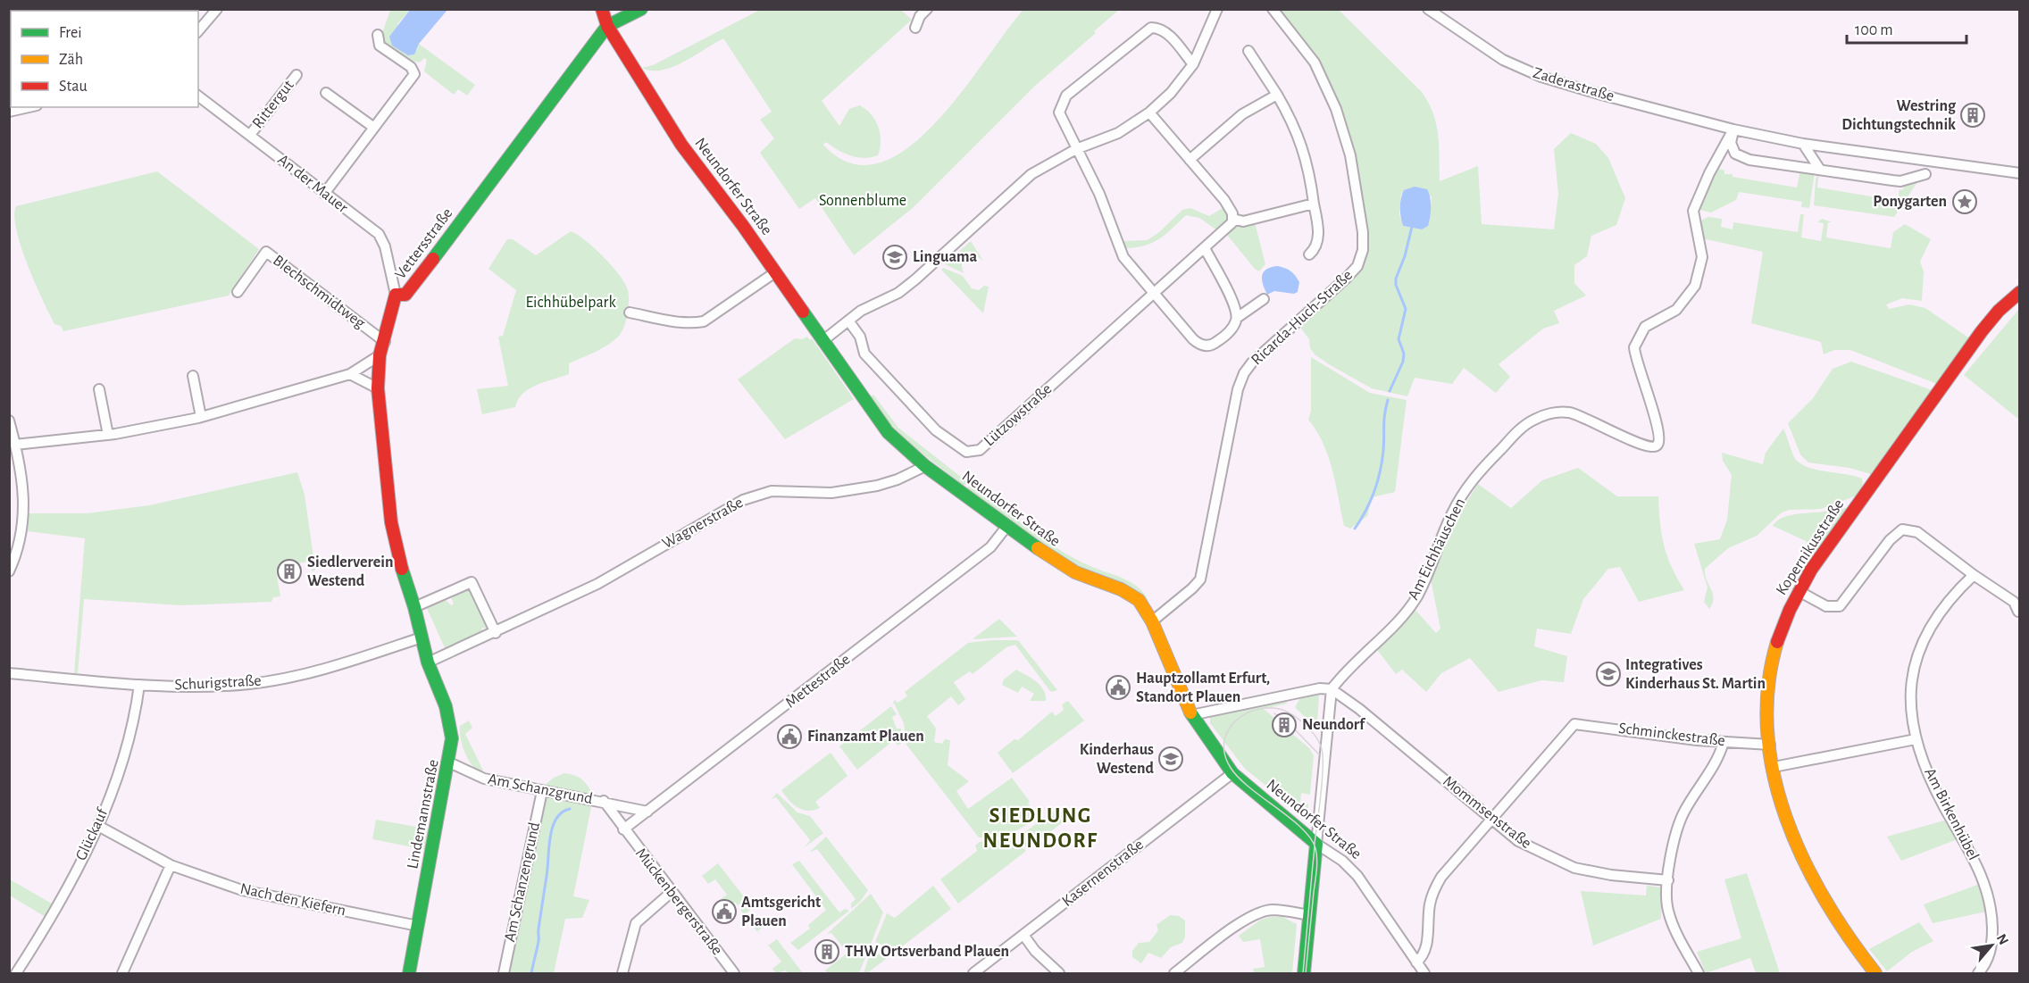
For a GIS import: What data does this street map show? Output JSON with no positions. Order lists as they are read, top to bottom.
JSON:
{
  "streets": {
    "street": [
      "Zaderastraße",
      "Rittergut",
      "An der Mauer",
      "Neundorfer Straße",
      "Vettersstraße",
      "Blechschmidtweg",
      "Ricarda-Huch-Straße",
      "Lützowstraße",
      "Wagnerstraße",
      "Kopernikusstraße",
      "Am Eichhäuschen",
      "Mettestraße",
      "Schurigstraße",
      "Schminckestraße",
      "Am Schanzgrund",
      "Mommsenstraße",
      "Lindemannstraße",
      "Am Birkenhübel",
      "Glückauf",
      "Kasernenstraße",
      "Am Schanzengrund",
      "Nach den Kiefern",
      "Mückenbergerstraße"
    ]
  },
  "crossings": [
    ["Zaderastraße", "Am Eichhäuschen"],
    ["Rittergut", "An der Mauer"],
    ["An der Mauer", "Vettersstraße"],
    ["Neundorfer Straße", "Vettersstraße"],
    ["Neundorfer Straße", "Ricarda-Huch-Straße"],
    ["Neundorfer Straße", "Wagnerstraße"],
    ["Neundorfer Straße", "Mettestraße"],
    ["Neundorfer Straße", "Kasernenstraße"],
    ["Vettersstraße", "Blechschmidtweg"],
    ["Vettersstraße", "Schurigstraße"],
    ["Vettersstraße", "Lindemannstraße"],
    ["Wagnerstraße", "Lindemannstraße"],
    ["Kopernikusstraße", "Schminckestraße"],
    ["Am Eichhäuschen", "Mommsenstraße"],
    ["Mettestraße", "Am Schanzgrund"],
    ["Mettestraße", "Mückenbergerstraße"],
    ["Schurigstraße", "Lindemannstraße"],
    ["Schurigstraße", "Glückauf"],
    ["Schminckestraße", "Mommsenstraße"],
    ["Am Schanzgrund", "Lindemannstraße"],
    ["Am Schanzgrund", "Am Schanzengrund"],
    ["Am Schanzgrund", "Mückenbergerstraße"],
    ["Lindemannstraße", "Nach den Kiefern"],
    ["Glückauf", "Nach den Kiefern"]
  ],
  "districts": ["SIEDLUNG NEUNDORF"],
  "parks": ["Sonnenblume", "Eichhübelpark"],
  "places": {
    "building": [
      "Westring Dichtungstechnik",
      "Siedlerverein Westend",
      "Neundorf",
      "THW Ortsverband Plauen"
    ],
    "place": ["Ponygarten"],
    "school or university": ["Linguama", "Integratives Kinderhaus St. Martin", "Kinderhaus Westend"],
    "public building": ["Hauptzollamt Erfurt, Standort Plauen", "Finanzamt Plauen", "Amtsgericht Plauen"]
  },
  "legend": ["Frei", "Zäh", "Stau"],
  "scale_bar": "100 m",
  "north": "top right"
}
